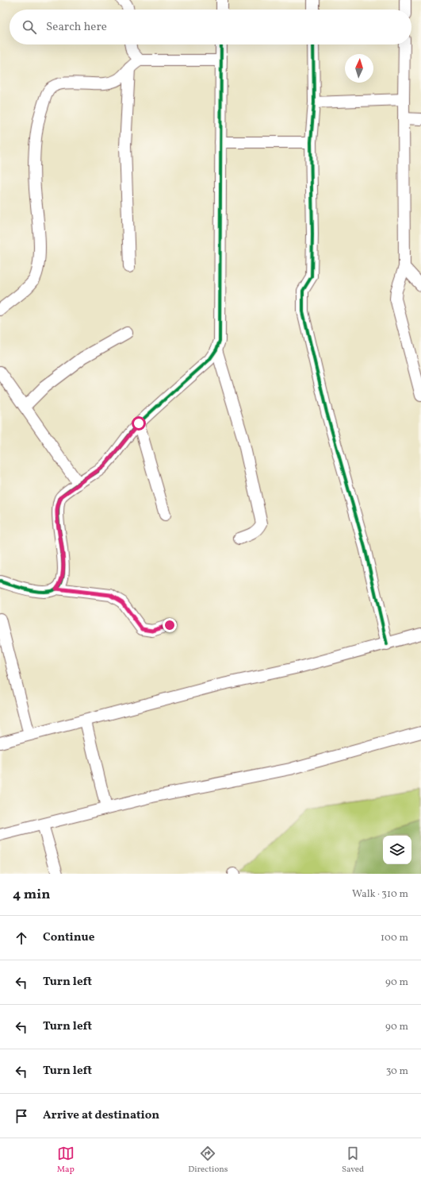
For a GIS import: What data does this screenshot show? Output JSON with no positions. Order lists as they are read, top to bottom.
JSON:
{
  "north": "top",
  "page": {
    "search": "Search here",
    "heading": ["4 min", "Walk · 310 m"],
    "list": [
      ["Continue", "100 m"],
      ["Turn left", "90 m"],
      ["Turn left", "90 m"],
      ["Turn left", "30 m"],
      "Arrive at destination"
    ],
    "nav": ["Map", "Directions", "Saved"]
  }
}
